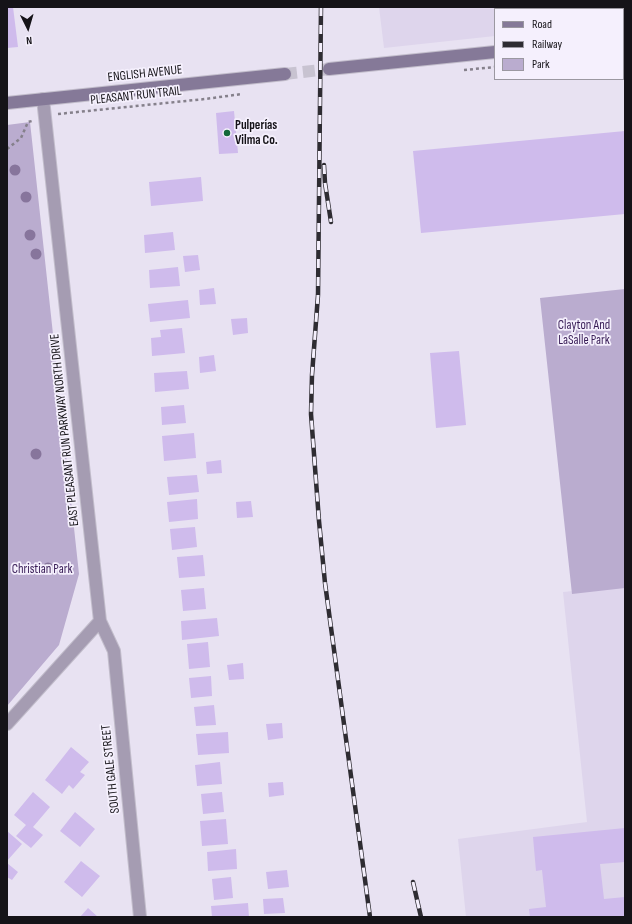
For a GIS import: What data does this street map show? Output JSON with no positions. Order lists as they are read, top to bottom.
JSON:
{
  "streets": {
    "main road": ["ENGLISH AVENUE"],
    "street": ["EAST PLEASANT RUN PARKWAY NORTH DRIVE", "SOUTH GALE STREET"],
    "path": ["PLEASANT RUN TRAIL"]
  },
  "crossings": [
    ["ENGLISH AVENUE", "EAST PLEASANT RUN PARKWAY NORTH DRIVE"],
    ["PLEASANT RUN TRAIL", "EAST PLEASANT RUN PARKWAY NORTH DRIVE"],
    ["EAST PLEASANT RUN PARKWAY NORTH DRIVE", "SOUTH GALE STREET"]
  ],
  "parks": ["Clayton And LaSalle Park", "Christian Park"],
  "places": ["Pulperías Vilma Co."],
  "legend": ["Road", "Railway", "Park"],
  "north": "bottom"
}
